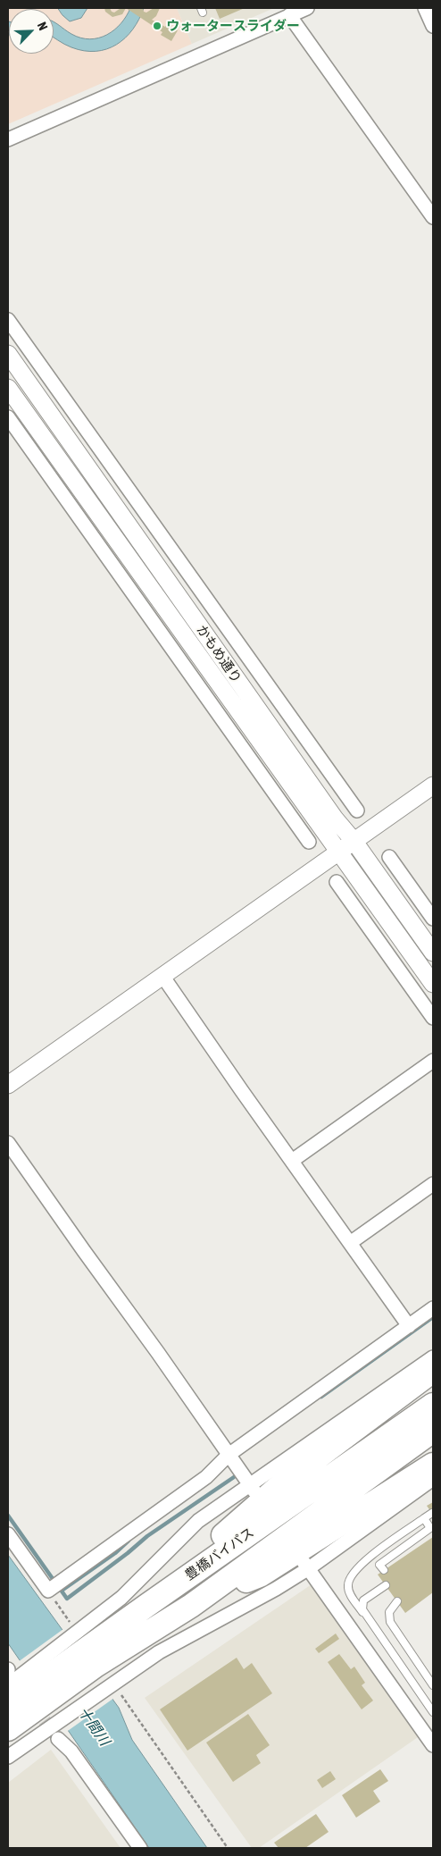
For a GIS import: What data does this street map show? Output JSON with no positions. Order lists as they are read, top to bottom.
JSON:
{
  "streets": {
    "highway": ["豊橋バイパス"],
    "street": ["かもめ通り"]
  },
  "water": ["十間川"],
  "places": ["ウォータースライダー"],
  "north": "top right"
}
